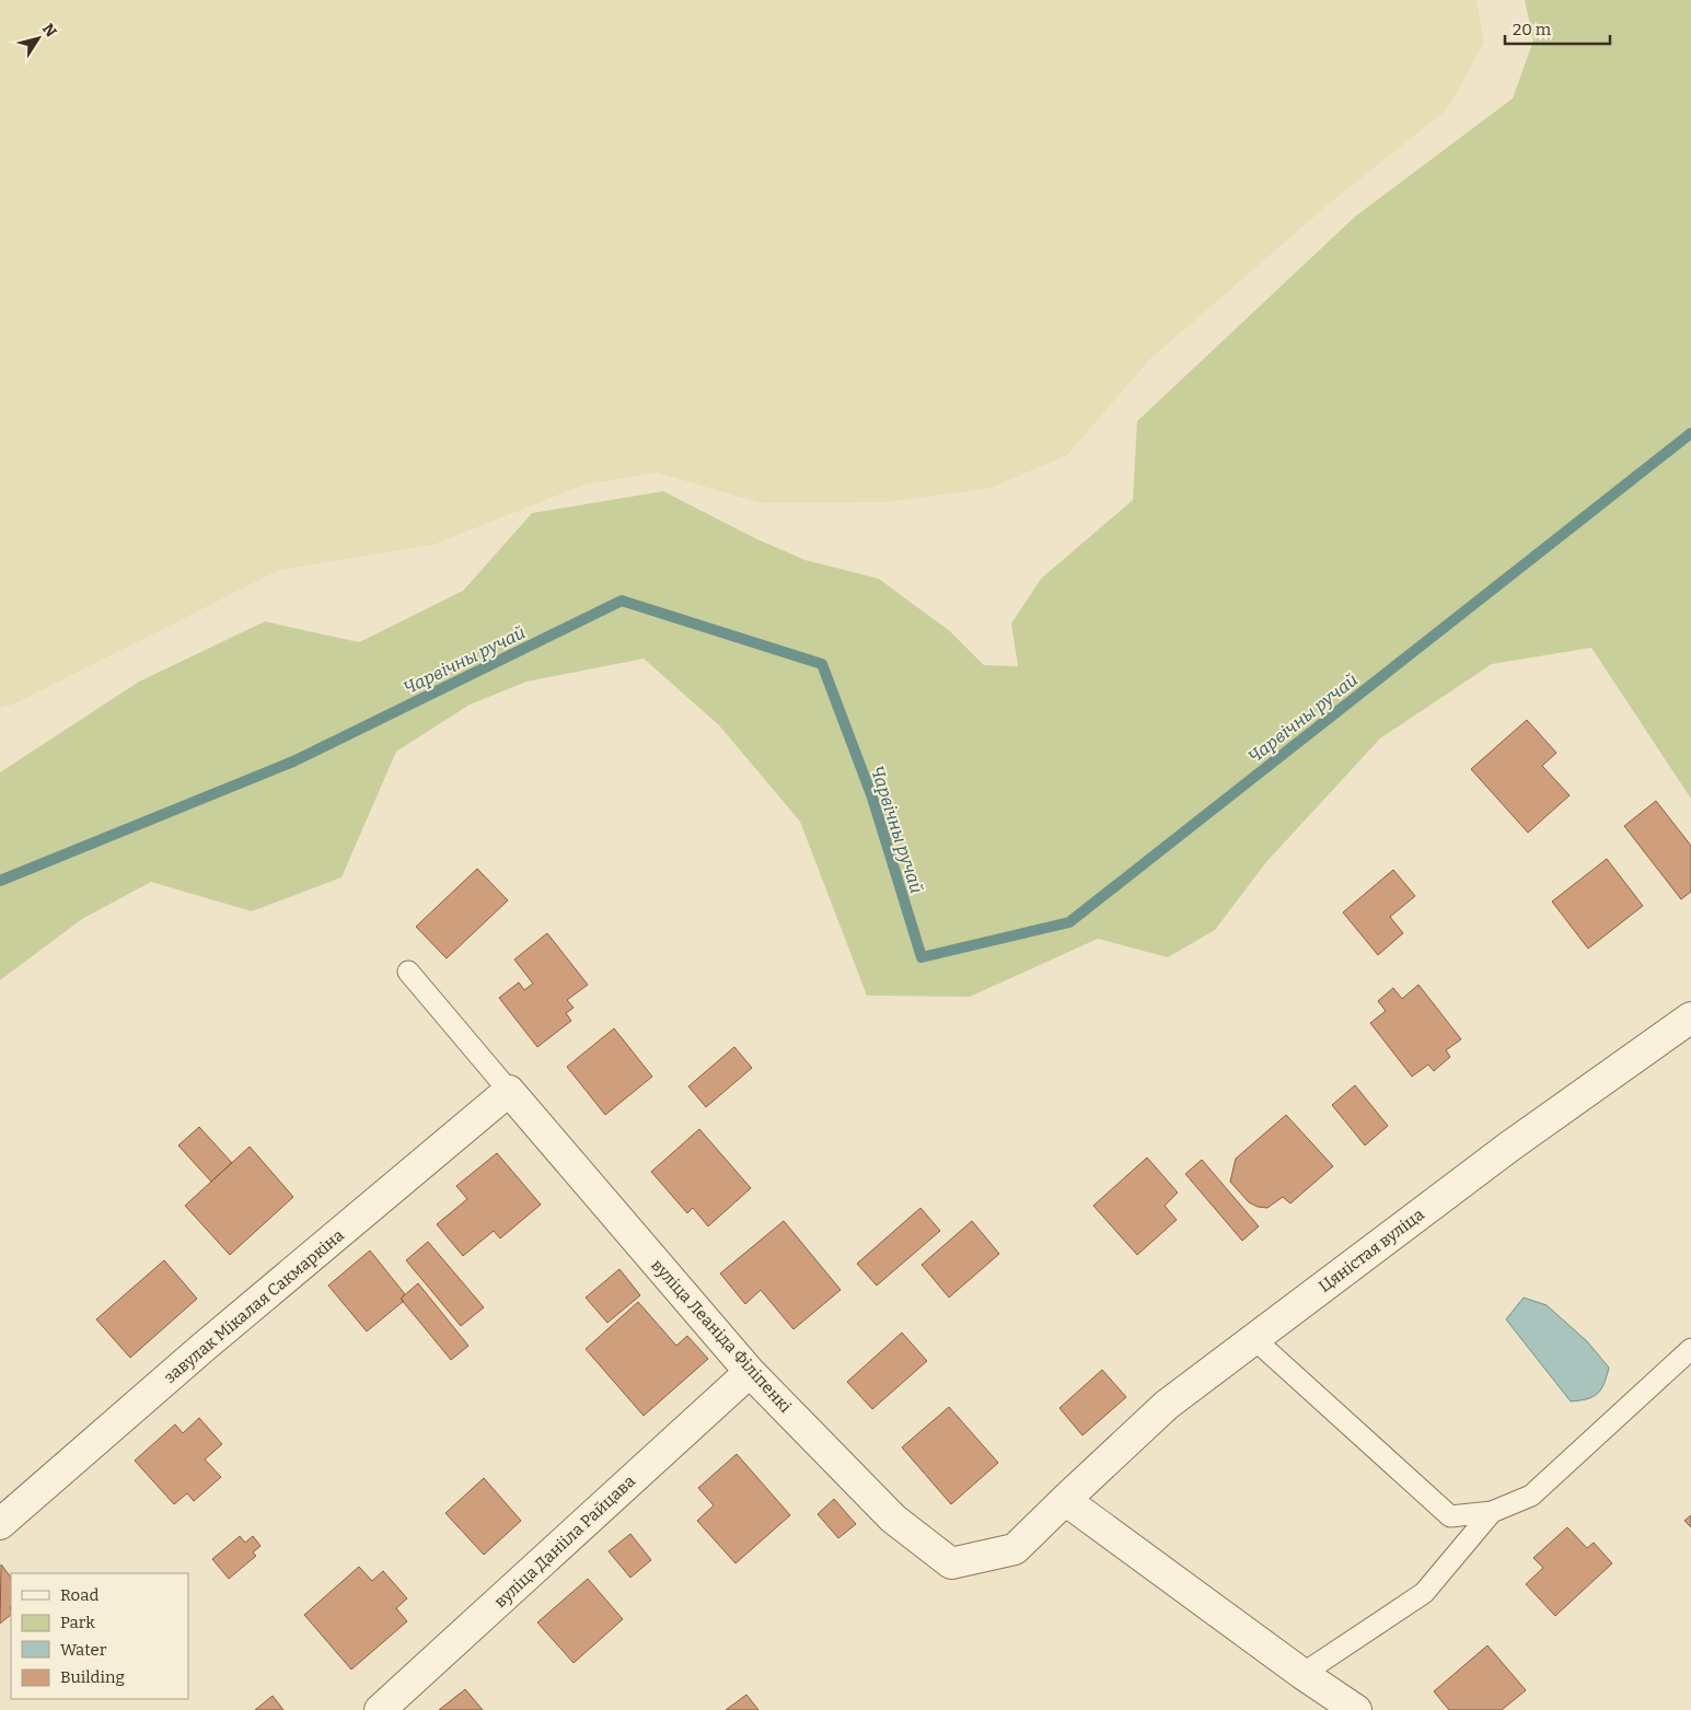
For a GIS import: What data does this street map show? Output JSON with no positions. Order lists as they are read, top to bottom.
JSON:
{
  "streets": {
    "street": [
      "Цяністая вуліца",
      "завулак Мікалая Сакмаркіна",
      "вуліца Леаніда Філіпенкі",
      "вуліца Данііла Райцава"
    ]
  },
  "crossings": [
    ["Цяністая вуліца", "вуліца Леаніда Філіпенкі"],
    ["завулак Мікалая Сакмаркіна", "вуліца Леаніда Філіпенкі"],
    ["вуліца Леаніда Філіпенкі", "вуліца Данііла Райцава"]
  ],
  "water": ["Чарвічны ручай"],
  "legend": [
    "Road",
    "Park",
    "Water",
    "Building"
  ],
  "scale_bar": "20 m",
  "north": "top right"
}
